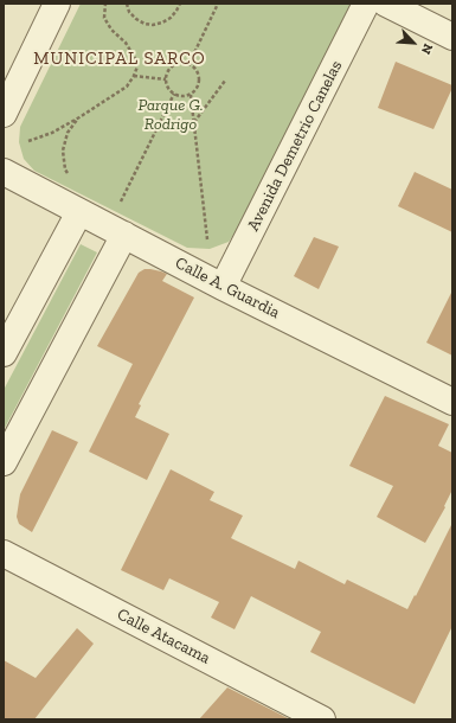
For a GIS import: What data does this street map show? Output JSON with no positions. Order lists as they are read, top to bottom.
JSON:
{
  "streets": {
    "street": ["Avenida Demetrio Canelas", "Calle A. Guardia", "Calle Atacama"]
  },
  "crossings": [
    ["Avenida Demetrio Canelas", "Calle A. Guardia"]
  ],
  "districts": ["MUNICIPAL SARCO"],
  "parks": ["Parque G. Rodrigo"],
  "north": "bottom right"
}
